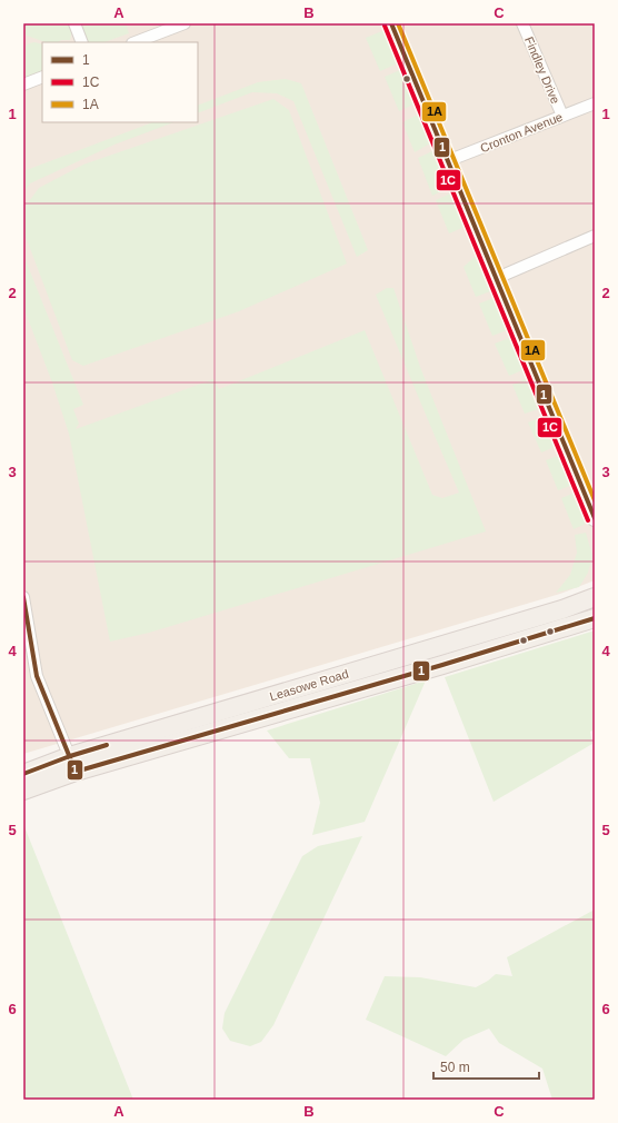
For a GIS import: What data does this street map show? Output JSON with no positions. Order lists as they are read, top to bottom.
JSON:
{
  "streets": {
    "main road": ["Leasowe Road"],
    "street": ["Findley Drive", "Cronton Avenue"]
  },
  "crossings": [
    ["Findley Drive", "Cronton Avenue"]
  ],
  "lines": ["transit line 1", "transit line 1A", "transit line 1C"],
  "legend": ["1", "1C", "1A"],
  "scale_bar": "50 m",
  "grid": {
    "columns": ["A", "B", "C"],
    "rows": [
      "1",
      "2",
      "3",
      "4",
      "5",
      "6"
    ]
  }
}
